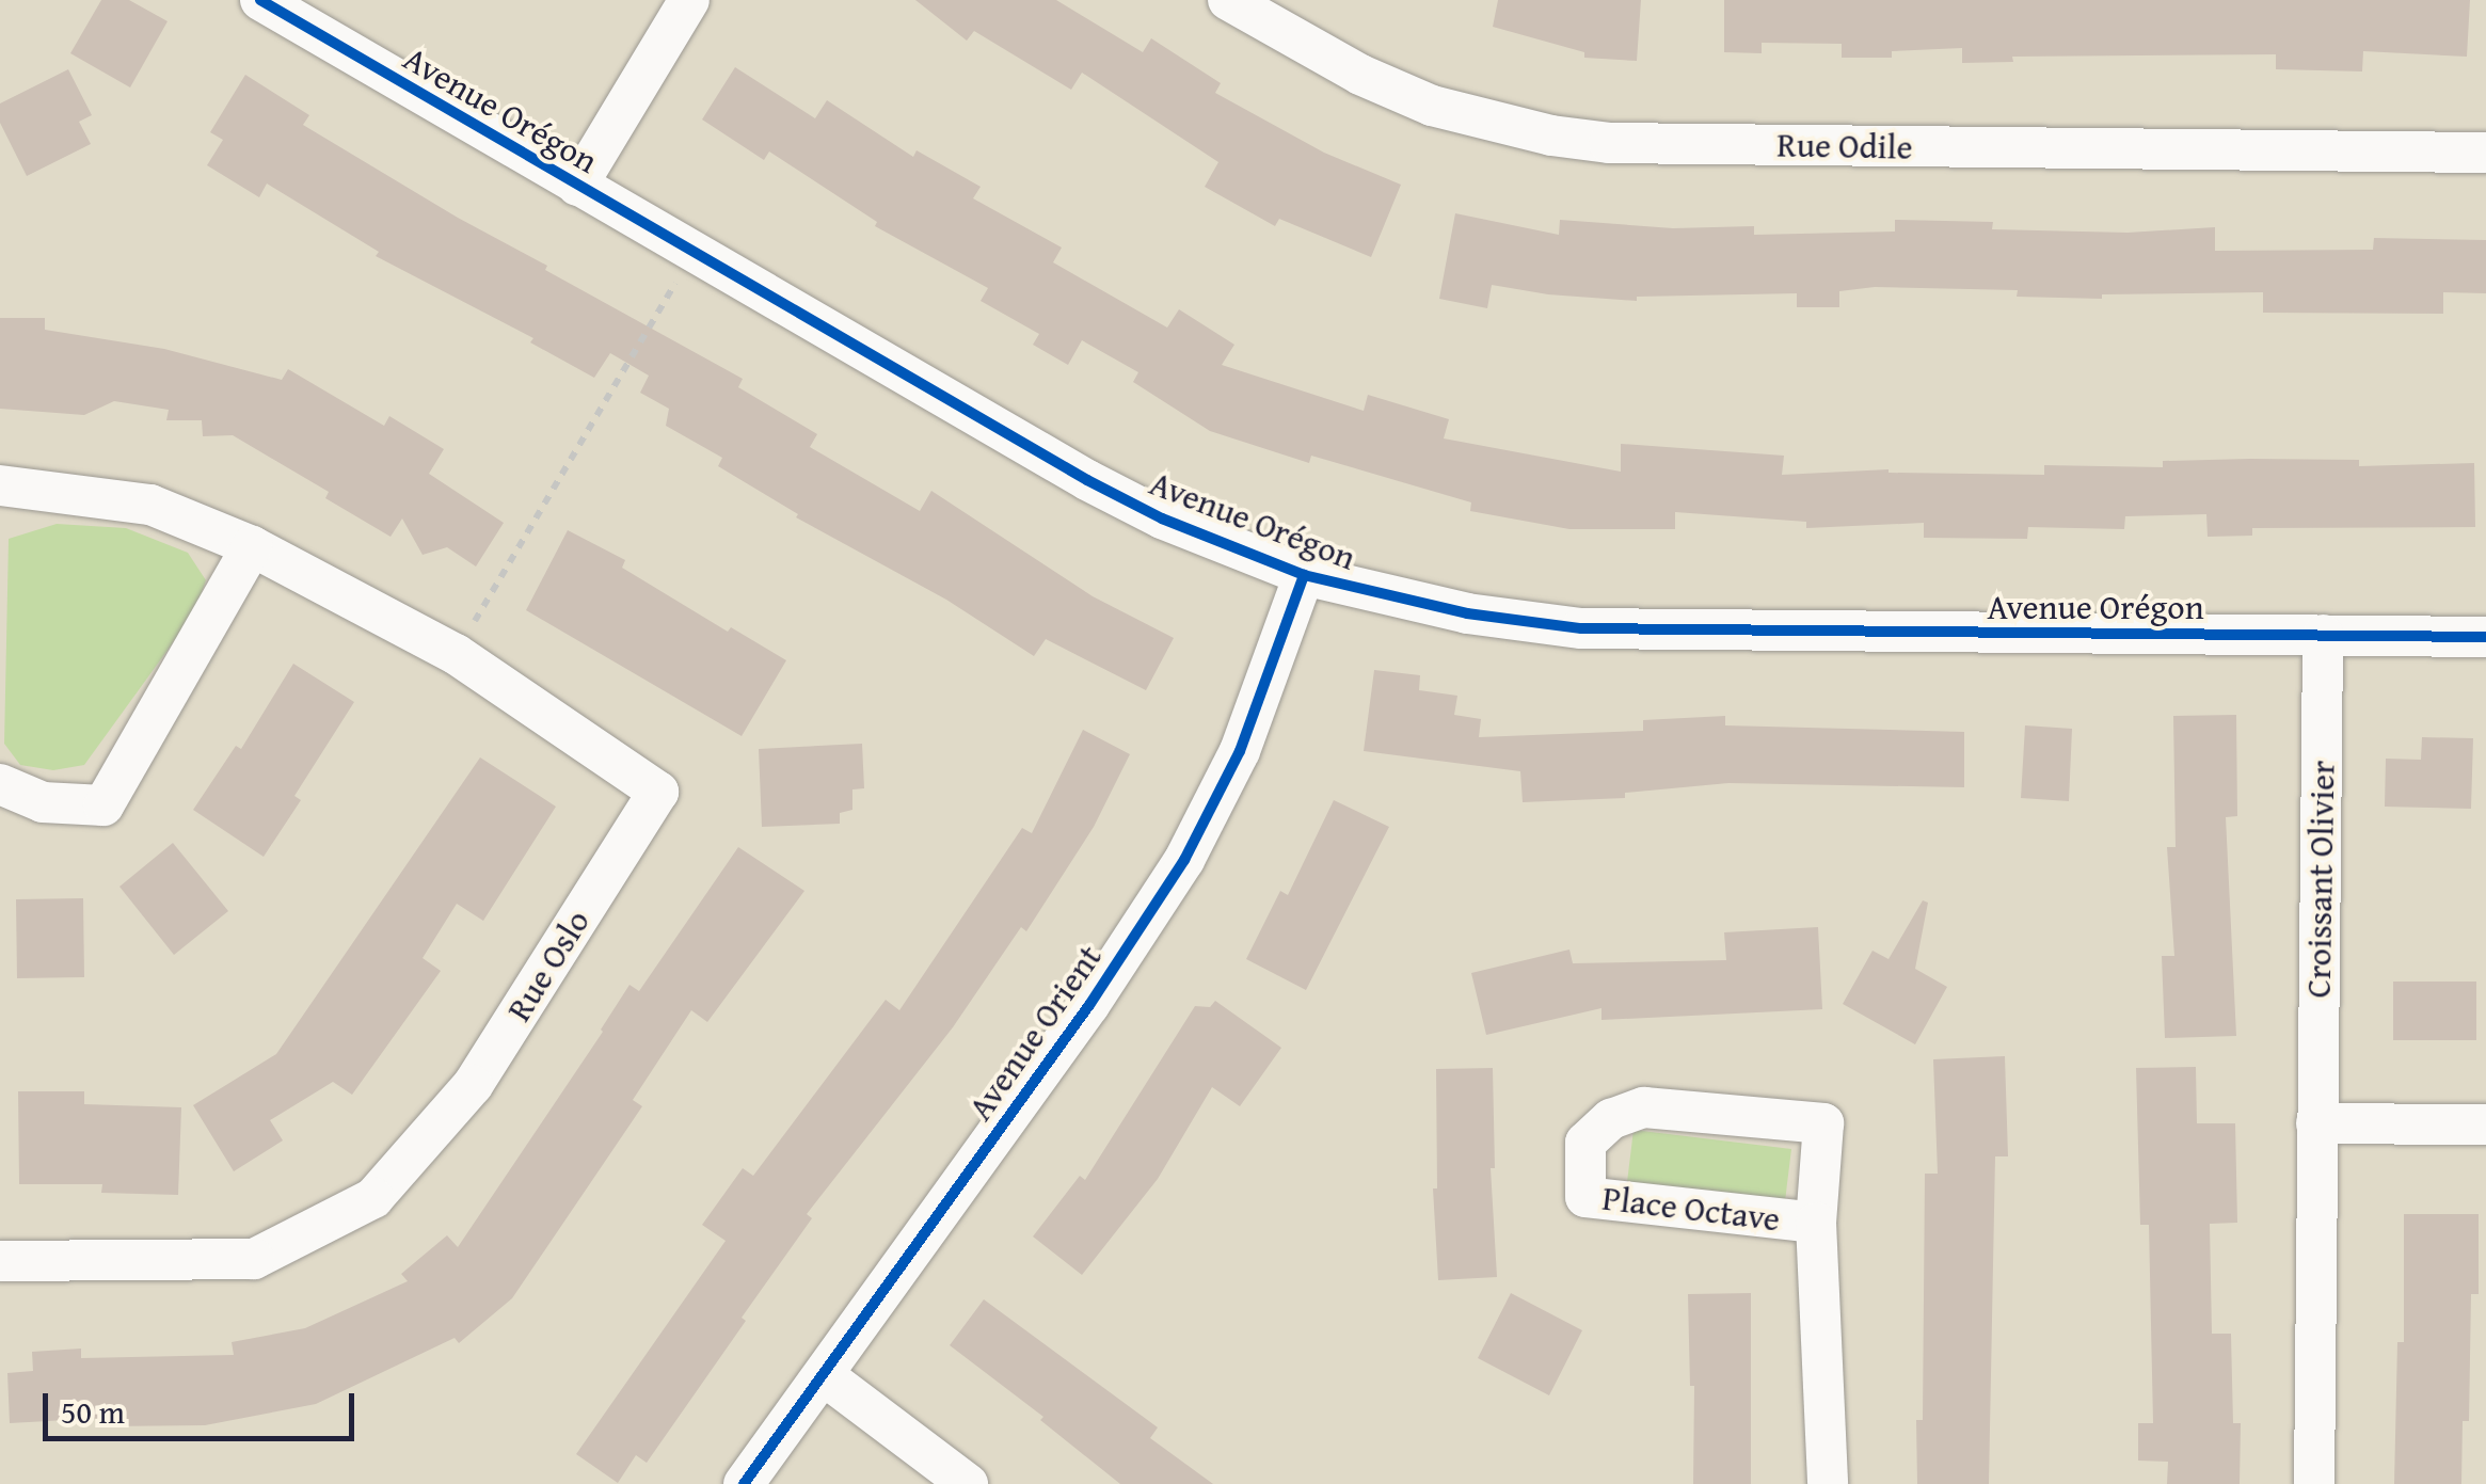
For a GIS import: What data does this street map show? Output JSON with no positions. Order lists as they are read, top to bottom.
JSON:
{
  "streets": {
    "street": [
      "Avenue Orégon",
      "Rue Odile",
      "Croissant Olivier",
      "Rue Oslo",
      "Avenue Orient",
      "Place Octave"
    ]
  },
  "crossings": [
    ["Avenue Orégon", "Croissant Olivier"],
    ["Avenue Orégon", "Avenue Orient"]
  ],
  "scale_bar": "50 m"
}
